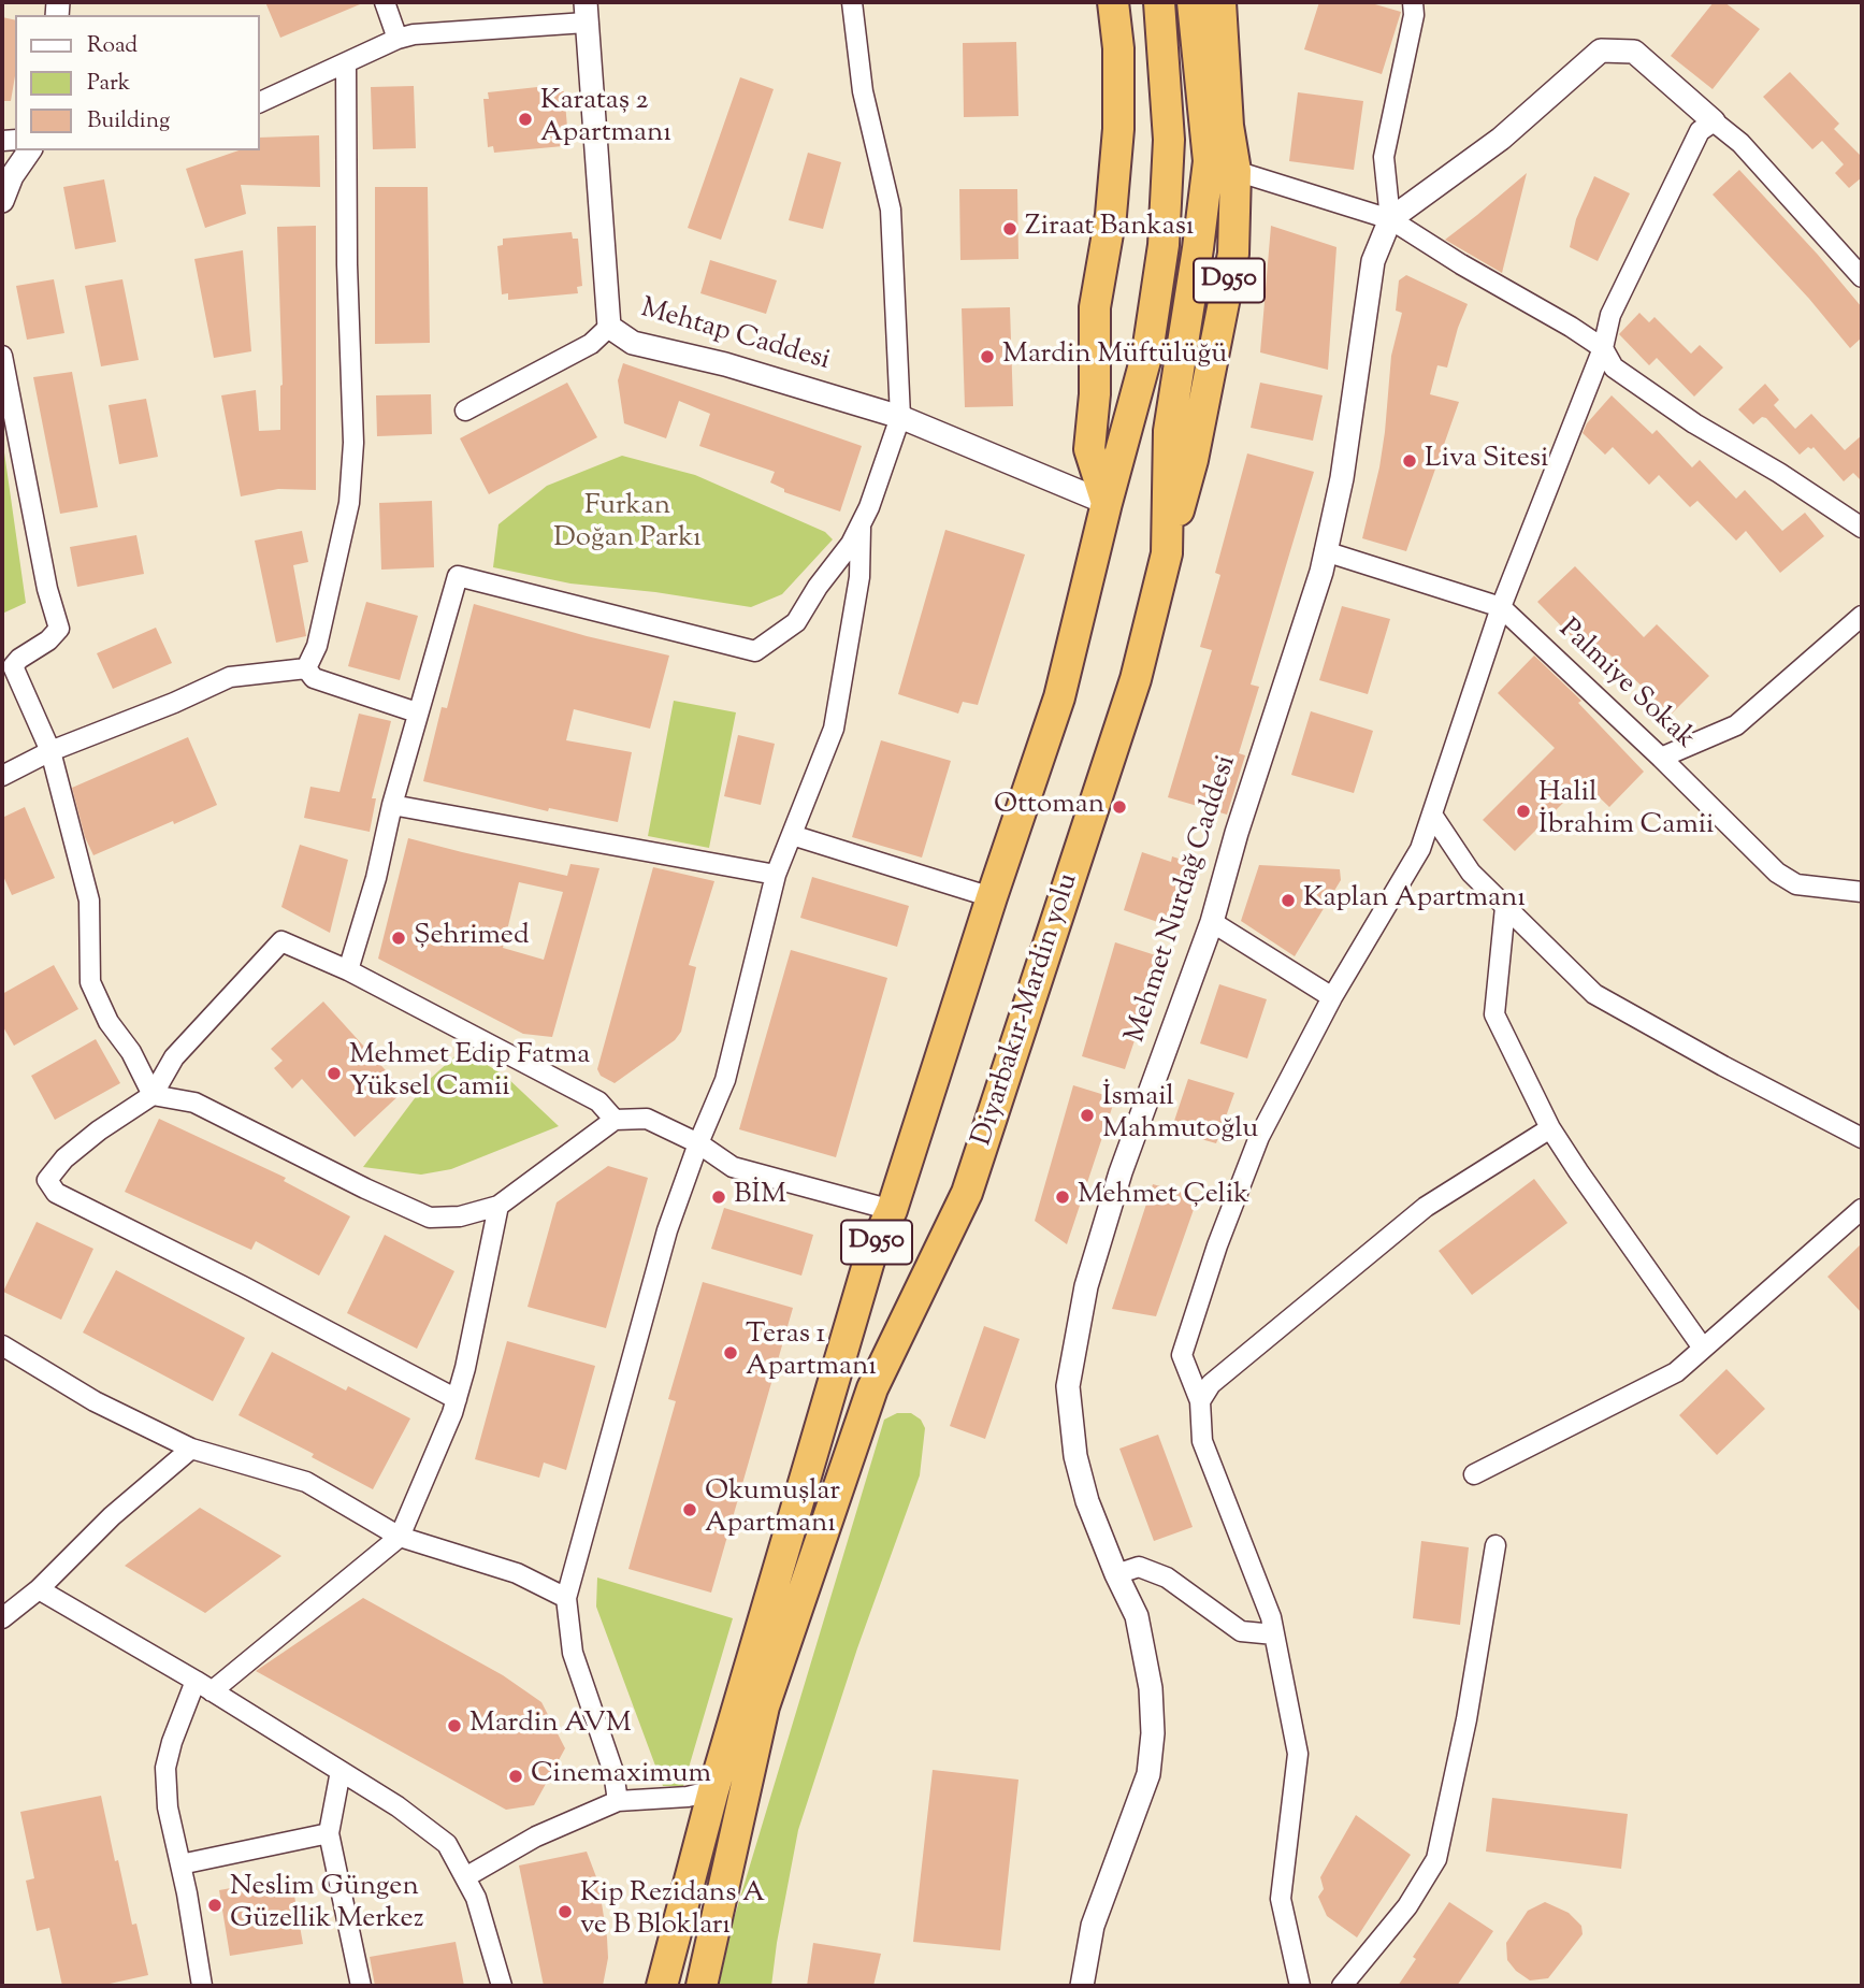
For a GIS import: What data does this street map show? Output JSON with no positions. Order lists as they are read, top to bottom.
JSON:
{
  "streets": {
    "highway": ["D950", "Diyarbakır-Mardin yolu"],
    "street": ["Mehtap Caddesi", "Palmiye Sokak", "Mehmet Nurdağ Caddesi"]
  },
  "crossings": [
    ["D950", "Mehtap Caddesi"],
    ["D950", "Diyarbakır-Mardin yolu"],
    ["Palmiye Sokak", "Mehmet Nurdağ Caddesi"]
  ],
  "parks": ["Furkan Doğan Parkı"],
  "places": [
    "Karataş 2 Apartmanı",
    "Ziraat Bankası",
    "Mardin Müftülüğü",
    "Liva Sitesi",
    "Ottoman",
    "Halil İbrahim Camii",
    "Kaplan Apartmanı",
    "Şehrimed",
    "Mehmet Edip Fatma Yüksel Camii",
    "İsmail Mahmutoğlu",
    "BİM",
    "Mehmet Çelik",
    "Teras 1 Apartmanı",
    "Okumuşlar Apartmanı",
    "Mardin AVM",
    "Cinemaximum",
    "Neslim Güngen Güzellik Merkez",
    "Kip Rezidans A ve B Blokları"
  ],
  "legend": ["Road", "Park", "Building"]
}
